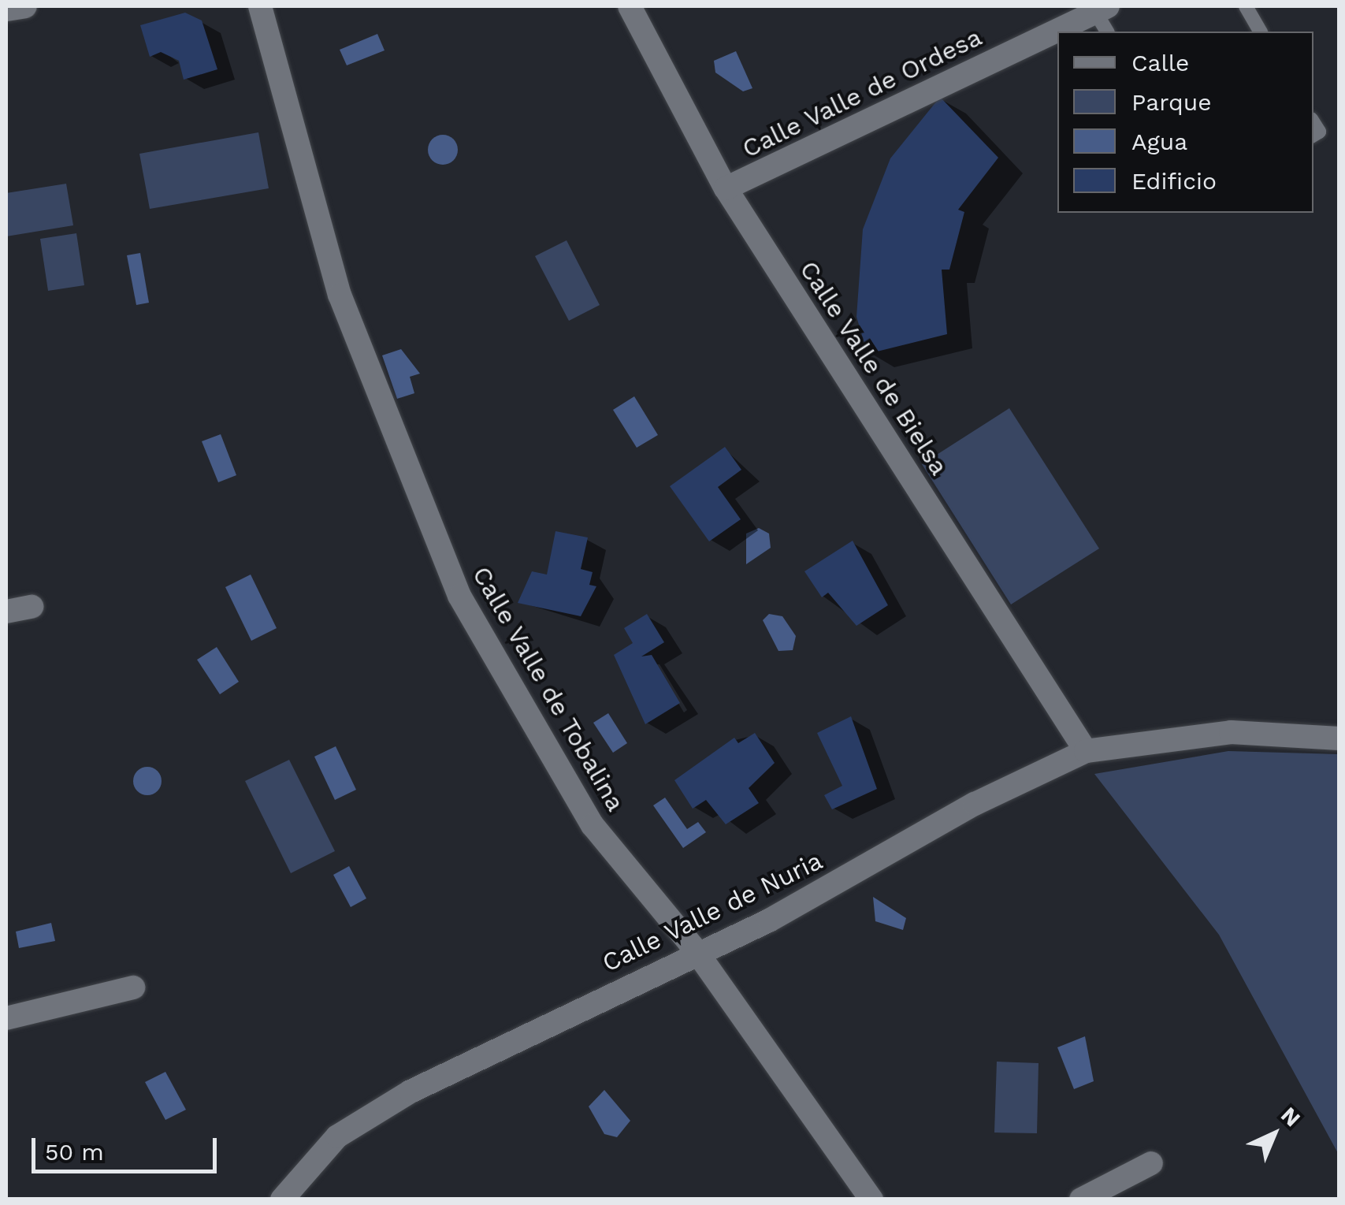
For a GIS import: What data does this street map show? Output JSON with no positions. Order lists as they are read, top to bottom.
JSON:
{
  "streets": {
    "street": [
      "Calle Valle de Ordesa",
      "Calle Valle de Bielsa",
      "Calle Valle de Tobalina",
      "Calle Valle de Nuria"
    ]
  },
  "crossings": [
    ["Calle Valle de Ordesa", "Calle Valle de Bielsa"],
    ["Calle Valle de Bielsa", "Calle Valle de Nuria"],
    ["Calle Valle de Tobalina", "Calle Valle de Nuria"]
  ],
  "legend": [
    "Calle",
    "Parque",
    "Agua",
    "Edificio"
  ],
  "scale_bar": "50 m",
  "north": "top right"
}
